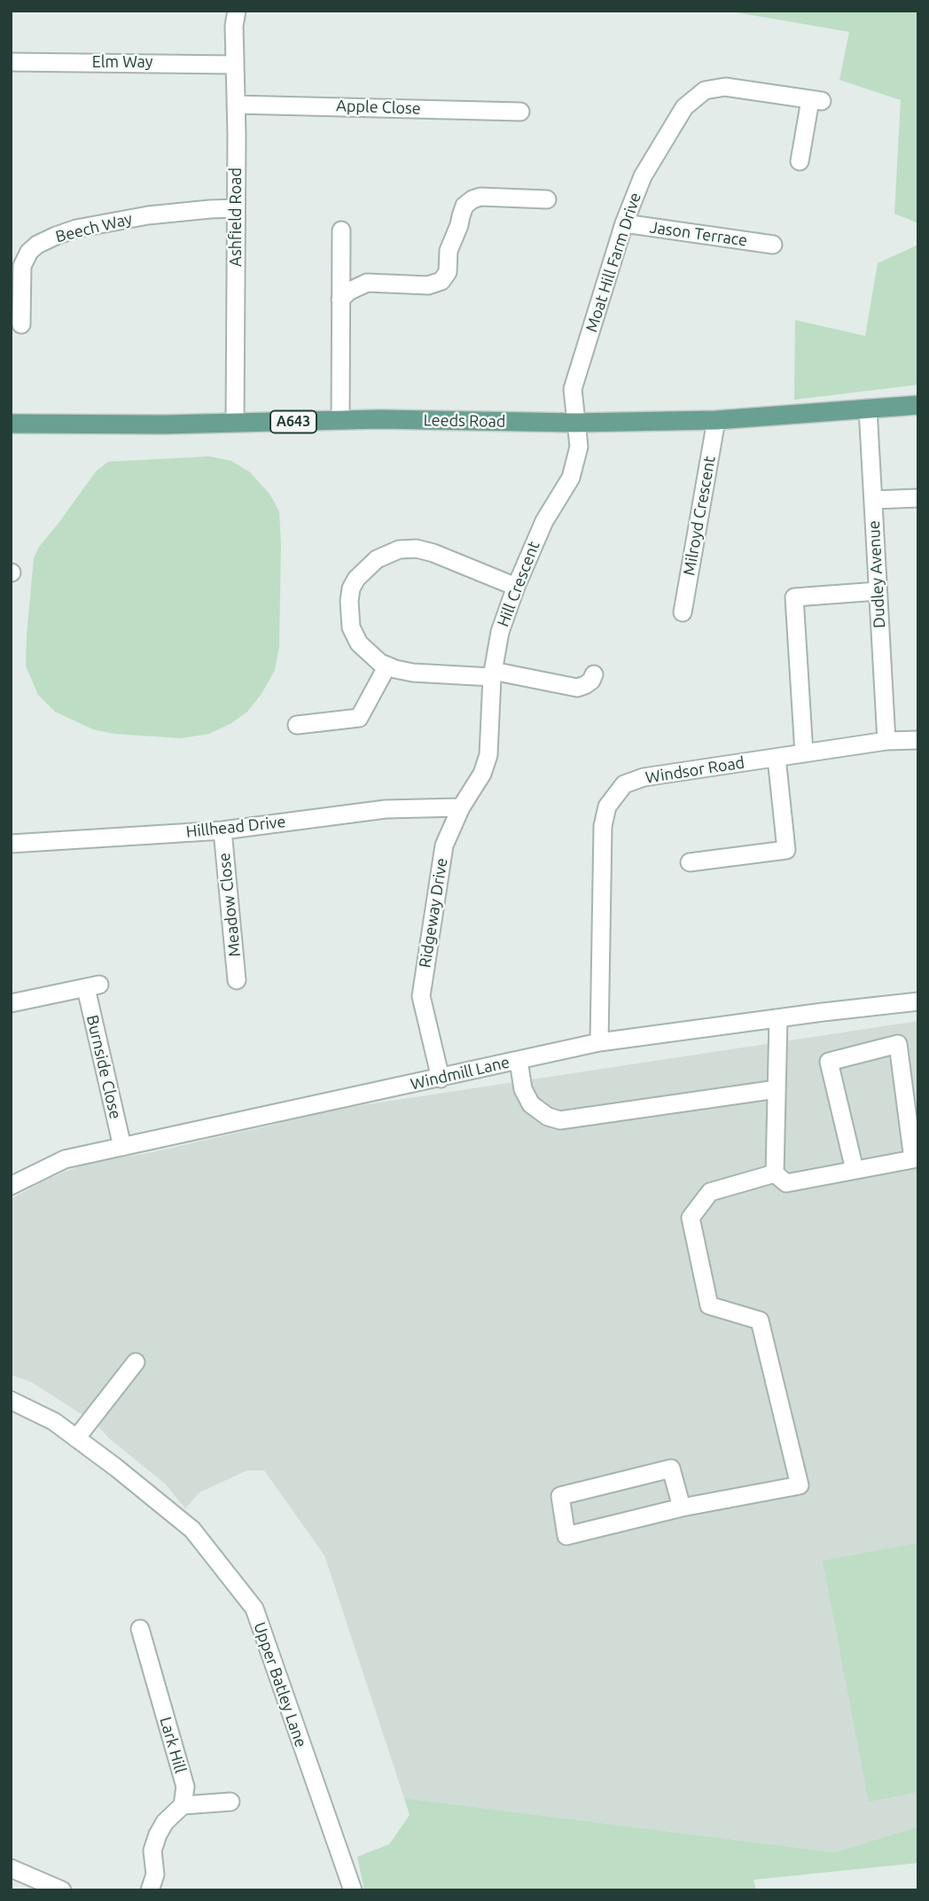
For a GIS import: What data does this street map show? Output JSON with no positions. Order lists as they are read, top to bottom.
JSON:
{
  "streets": {
    "main road": ["Leeds Road", "A643"],
    "street": [
      "Elm Way",
      "Apple Close",
      "Ashfield Road",
      "Beech Way",
      "Jason Terrace",
      "Moat Hill Farm Drive",
      "Milroyd Crescent",
      "Dudley Avenue",
      "Hill Crescent",
      "Windsor Road",
      "Hillhead Drive",
      "Meadow Close",
      "Ridgeway Drive",
      "Burnside Close",
      "Windmill Lane",
      "Upper Batley Lane",
      "Lark Hill"
    ]
  },
  "crossings": [
    ["Elm Way", "Ashfield Road"],
    ["Apple Close", "Ashfield Road"],
    ["Ashfield Road", "Beech Way"],
    ["Ashfield Road", "Leeds Road"],
    ["Jason Terrace", "Moat Hill Farm Drive"],
    ["Moat Hill Farm Drive", "Leeds Road"],
    ["Moat Hill Farm Drive", "Hill Crescent"],
    ["Leeds Road", "Milroyd Crescent"],
    ["Leeds Road", "Dudley Avenue"],
    ["Leeds Road", "Hill Crescent"],
    ["Dudley Avenue", "Windsor Road"],
    ["Hill Crescent", "Ridgeway Drive"],
    ["Windsor Road", "Windmill Lane"],
    ["Hillhead Drive", "Meadow Close"],
    ["Hillhead Drive", "Ridgeway Drive"],
    ["Ridgeway Drive", "Windmill Lane"],
    ["Burnside Close", "Windmill Lane"]
  ]
}
